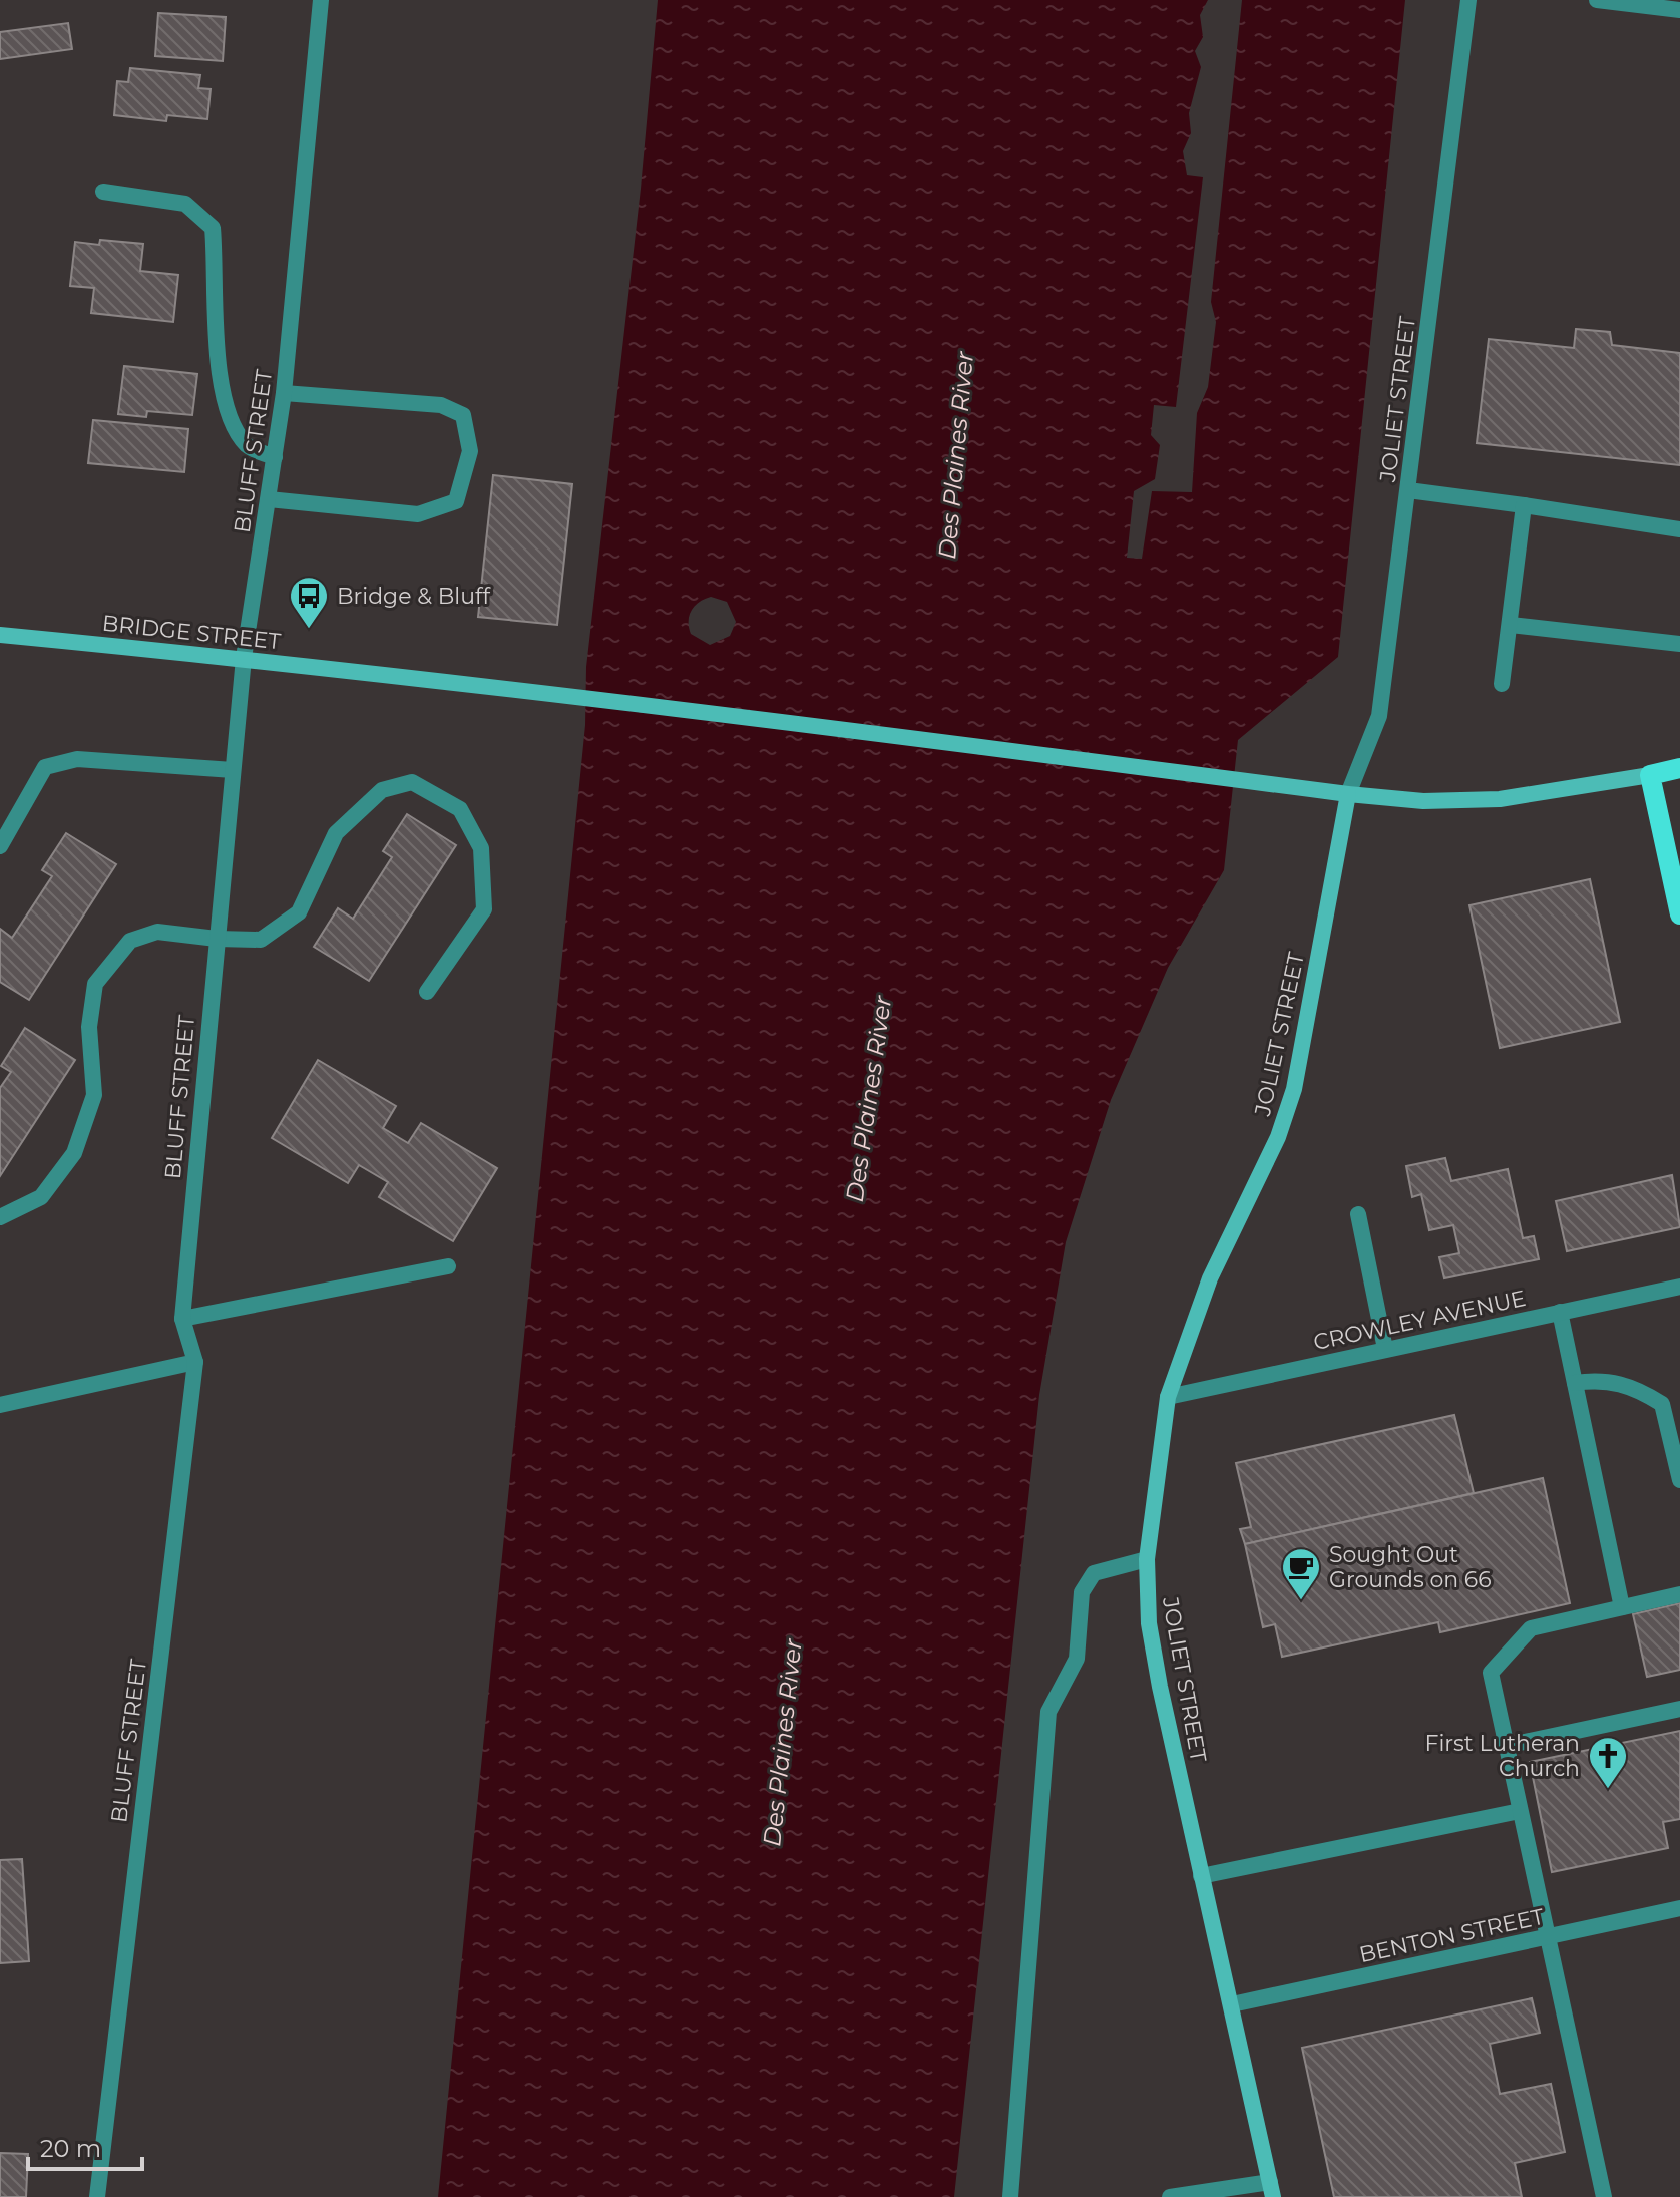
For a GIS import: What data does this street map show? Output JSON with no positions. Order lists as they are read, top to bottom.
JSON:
{
  "streets": {
    "street": [
      "JOLIET STREET",
      "BLUFF STREET",
      "BRIDGE STREET",
      "CROWLEY AVENUE",
      "BENTON STREET"
    ]
  },
  "crossings": [
    ["JOLIET STREET", "BRIDGE STREET"],
    ["JOLIET STREET", "CROWLEY AVENUE"],
    ["JOLIET STREET", "BENTON STREET"],
    ["BLUFF STREET", "BRIDGE STREET"]
  ],
  "water": ["Des Plaines River"],
  "places": {
    "bus stop": ["Bridge & Bluff"],
    "cafe": ["Sought Out Grounds on 66"],
    "church": ["First Lutheran Church"]
  },
  "scale_bar": "20 m"
}
